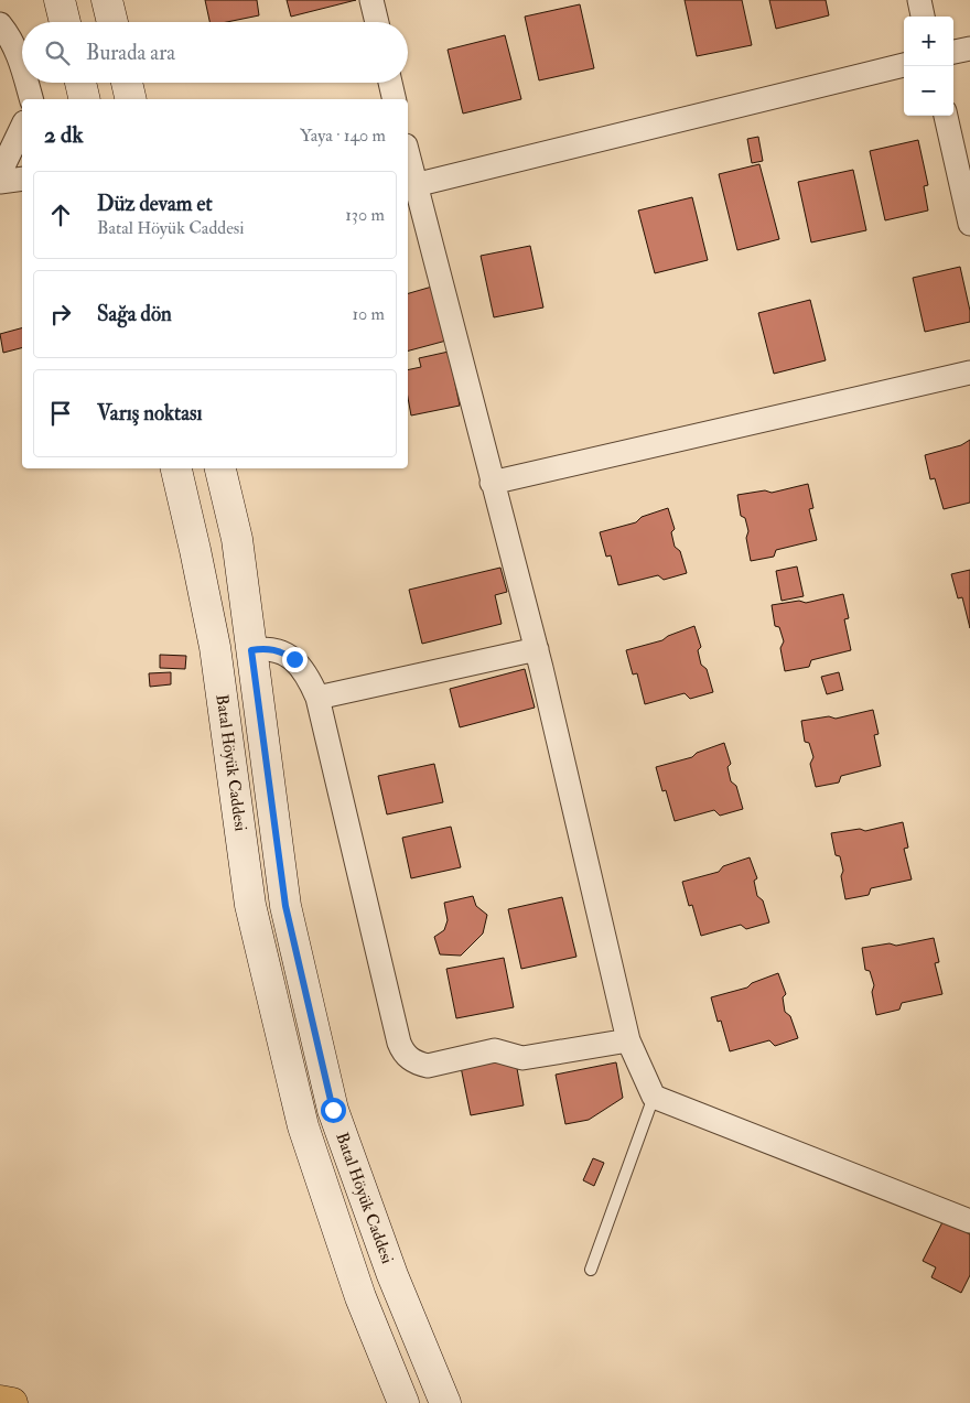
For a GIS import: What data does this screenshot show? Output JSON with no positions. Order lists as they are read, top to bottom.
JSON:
{
  "streets": {
    "main road": ["Batal Höyük Caddesi"]
  },
  "page": {
    "map_buttons": ["+", "−"],
    "search": "Burada ara",
    "heading": ["2 dk", "Yaya · 140 m"],
    "list": [
      ["Düz devam et", "Batal Höyük Caddesi", "130 m"],
      ["Sağa dön", "10 m"],
      "Varış noktası"
    ]
  }
}
